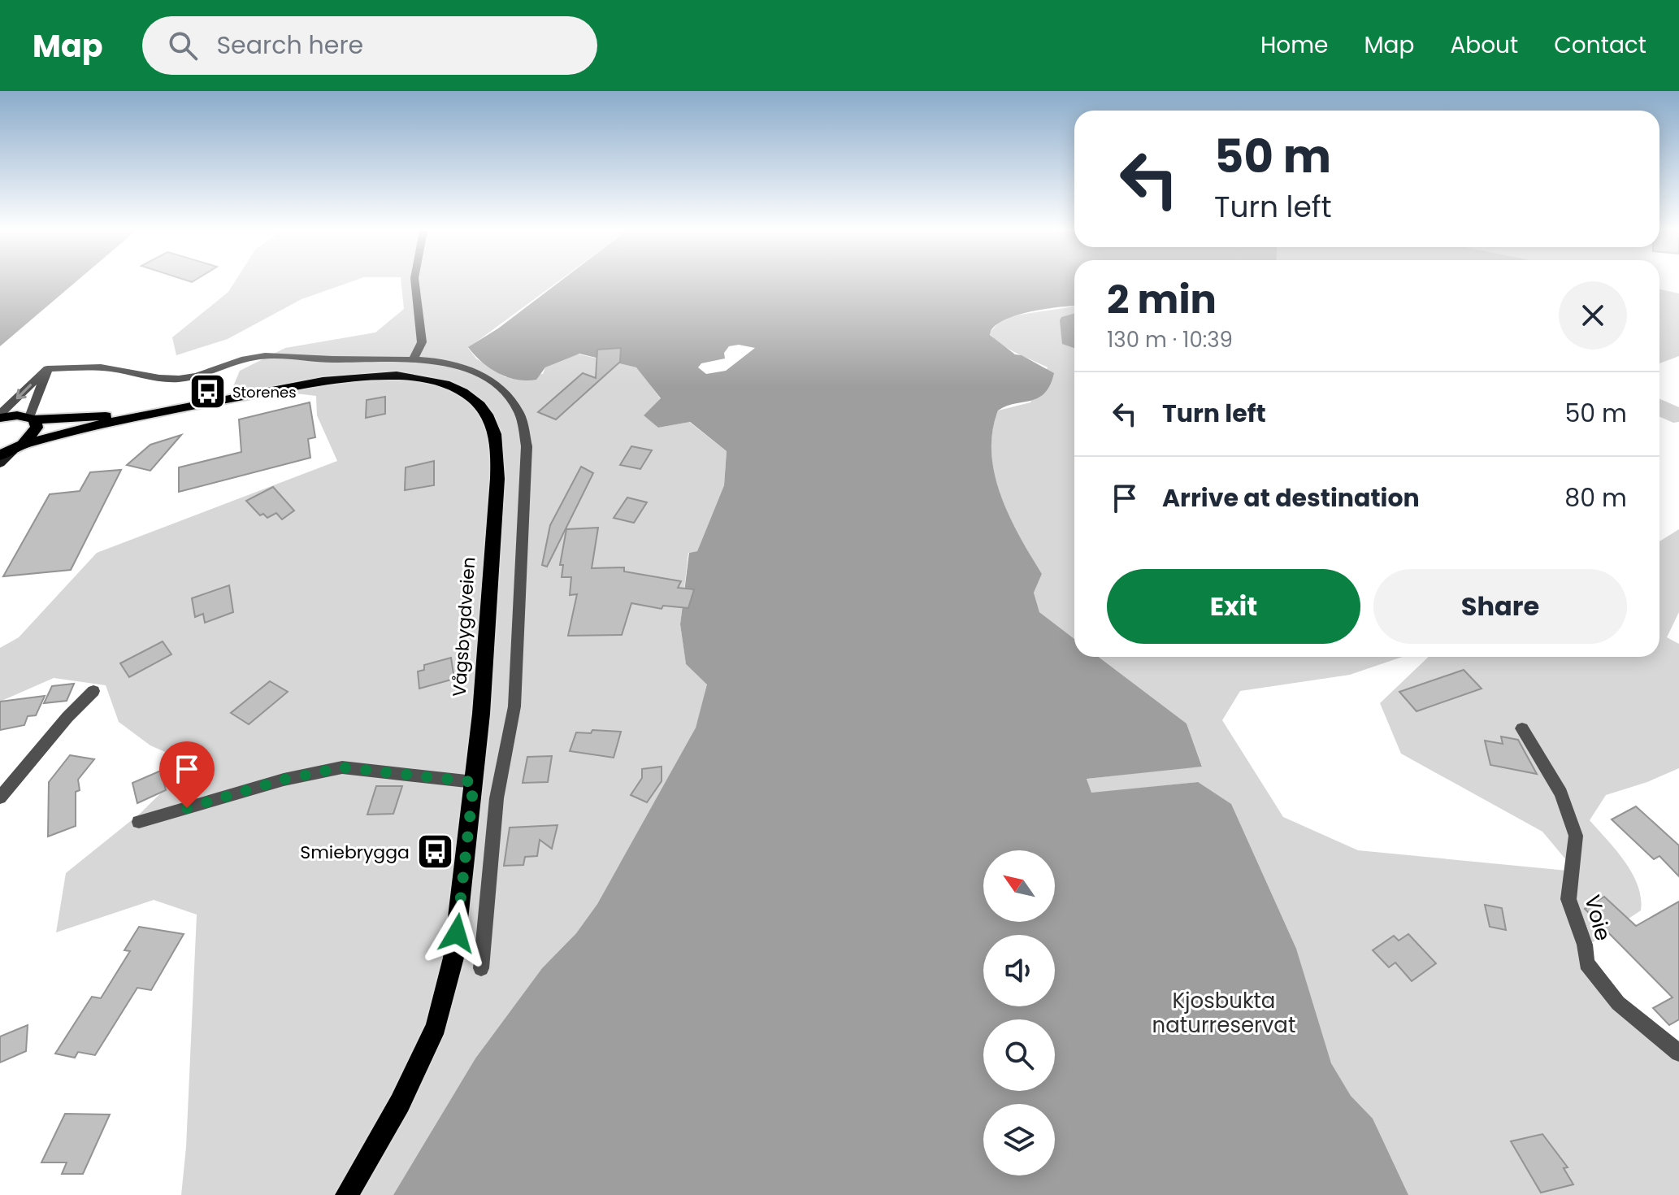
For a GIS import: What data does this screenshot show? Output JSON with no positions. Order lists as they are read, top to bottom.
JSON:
{
  "streets": {
    "main road": ["Vågsbygdveien"],
    "street": ["Voie"]
  },
  "parks": ["Kjosbukta naturreservat"],
  "places": {
    "bus stop": ["Storenes", "Smiebrygga"]
  },
  "north": "top left",
  "page": {
    "header": "Map",
    "search": "Search here",
    "nav": [
      "Home",
      "Map",
      "About",
      "Contact"
    ],
    "turn": ["50 m", "Turn left"],
    "heading": ["2 min", "130 m · 10:39"],
    "list": [
      {
        "name": "Turn left",
        "value": "50 m"
      },
      {
        "name": "Arrive at destination",
        "value": "80 m"
      }
    ],
    "buttons": ["Exit", "Share"]
  }
}
